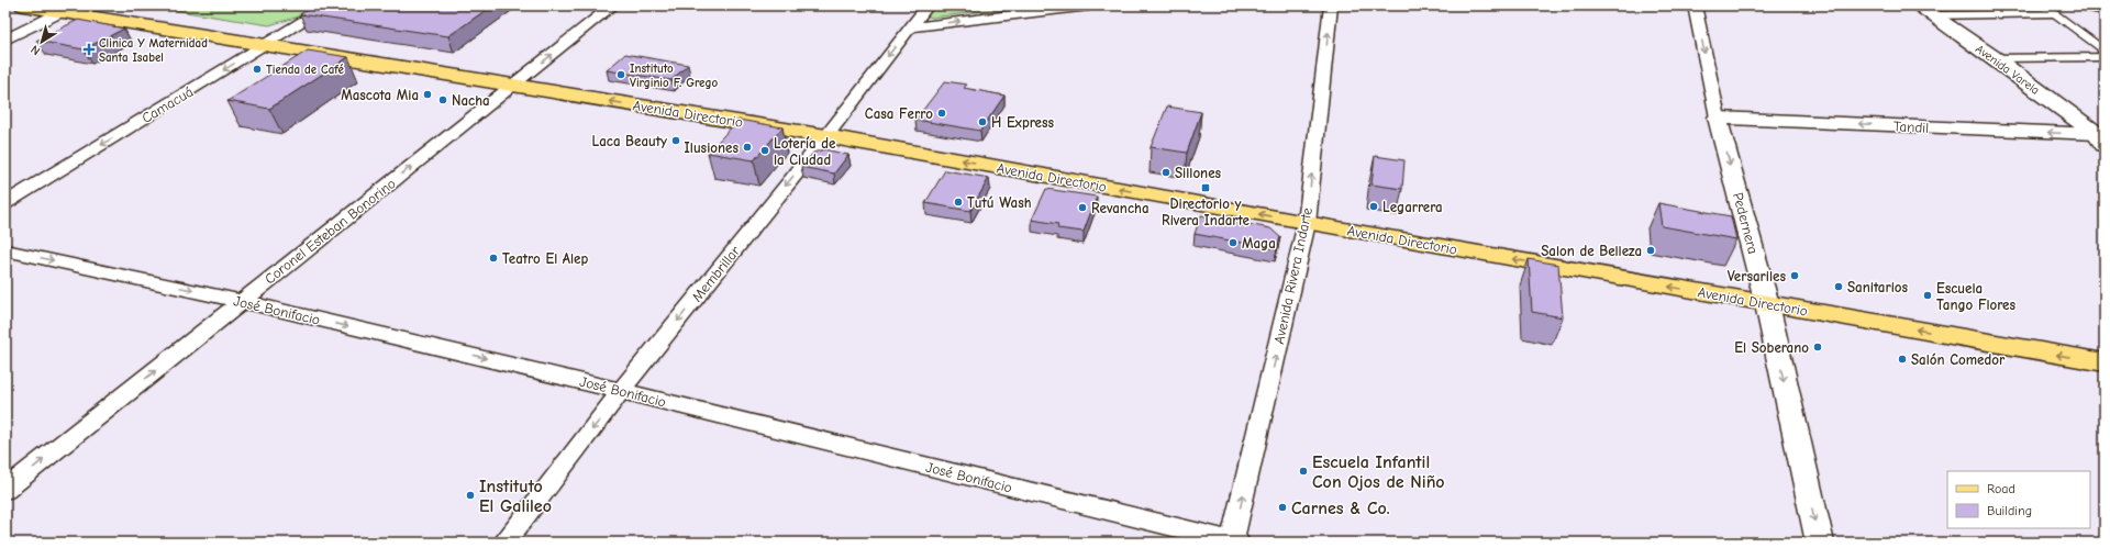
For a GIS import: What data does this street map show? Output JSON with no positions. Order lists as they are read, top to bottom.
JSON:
{
  "streets": {
    "main road": ["Avenida Varela", "Avenida Directorio"],
    "street": [
      "Camacuá",
      "Tandil",
      "Pedernera",
      "Coronel Esteban Bonorino",
      "Membrillar",
      "Avenida Rivera Indarte",
      "José Bonifacio"
    ]
  },
  "crossings": [
    ["Avenida Varela", "Tandil"],
    ["Camacuá", "Avenida Directorio"],
    ["Avenida Directorio", "Pedernera"],
    ["Avenida Directorio", "Coronel Esteban Bonorino"],
    ["Avenida Directorio", "Membrillar"],
    ["Avenida Directorio", "Avenida Rivera Indarte"],
    ["Tandil", "Pedernera"],
    ["Coronel Esteban Bonorino", "José Bonifacio"],
    ["Membrillar", "José Bonifacio"],
    ["Avenida Rivera Indarte", "José Bonifacio"]
  ],
  "one_way": [
    "Camacuá",
    "Avenida Directorio",
    "Tandil",
    "Pedernera",
    "Coronel Esteban Bonorino",
    "Membrillar",
    "Avenida Rivera Indarte",
    "José Bonifacio"
  ],
  "places": {
    "health": ["Clinica Y Maternidad Santa Isabel"],
    "other": [
      "Tienda de Café",
      "Instituto Virginio F. Grego",
      "Mascota Mia",
      "Nacha",
      "Casa Ferro",
      "H Express",
      "Laca Beauty",
      "Ilusiones",
      "Lotería de la Ciudad",
      "Sillones",
      "Tutú Wash",
      "Legarrera",
      "Revancha",
      "Maga",
      "Salon de Belleza",
      "Teatro El Alep",
      "Versariles",
      "Sanitarios",
      "Escuela Tango Flores",
      "El Soberano",
      "Salón Comedor",
      "Escuela Infantil Con Ojos de Niño",
      "Instituto El Galileo",
      "Carnes & Co."
    ],
    "transit": ["Directorio y Rivera Indarte"]
  },
  "legend": ["Road", "Building"],
  "north": "bottom left"
}
